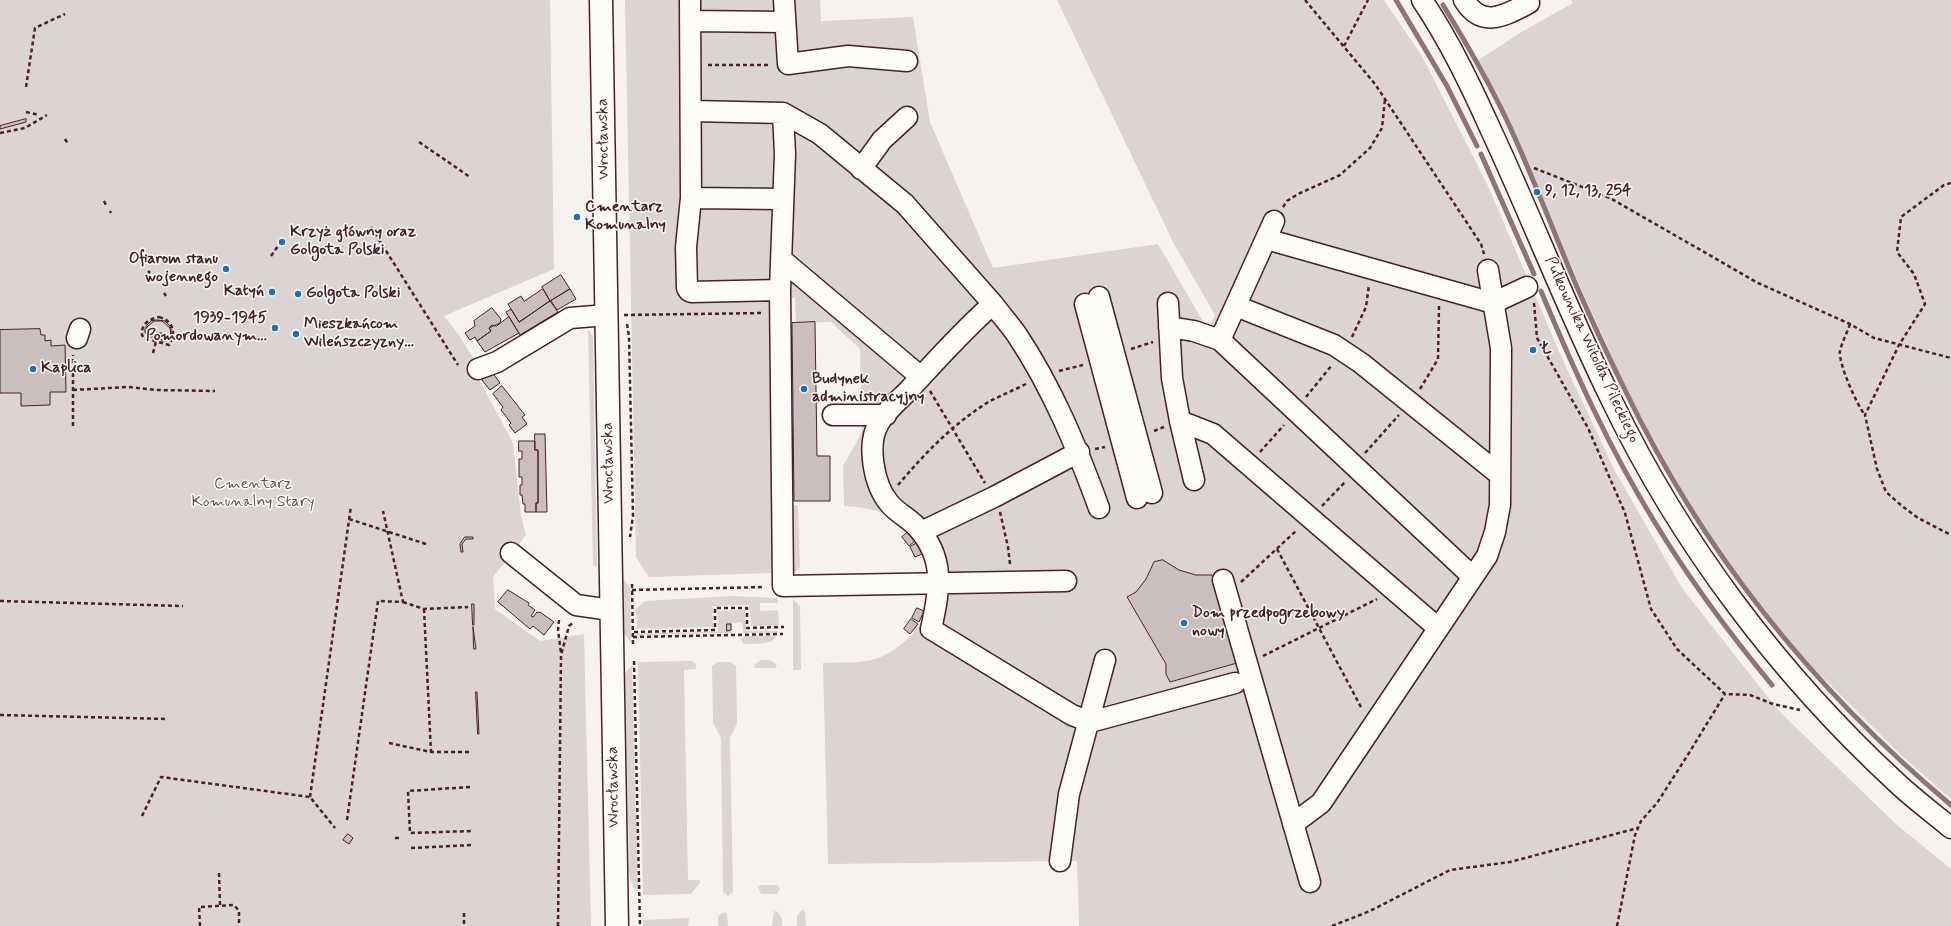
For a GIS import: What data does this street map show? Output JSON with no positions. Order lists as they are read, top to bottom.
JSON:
{
  "streets": {
    "main road": ["Wrocławska"],
    "street": ["Pułkownika Witolda Pileckiego"]
  },
  "parks": ["Cmentarz Komunalny Stary"],
  "places": [
    "9, 12, 13, 254",
    "Cmentarz Komunalny",
    "Krzyż główny oraz Golgota Polski",
    "Ofiarom stanu wojennego",
    "Katyń",
    "Golgota Polski",
    "1939-1945 Pomordowanym...",
    "Mieszkańcom Wileńszczyzny...",
    "Ł",
    "Kaplica",
    "Budynek administracyjny",
    "Dom przedpogrzebowy nowy"
  ]
}
